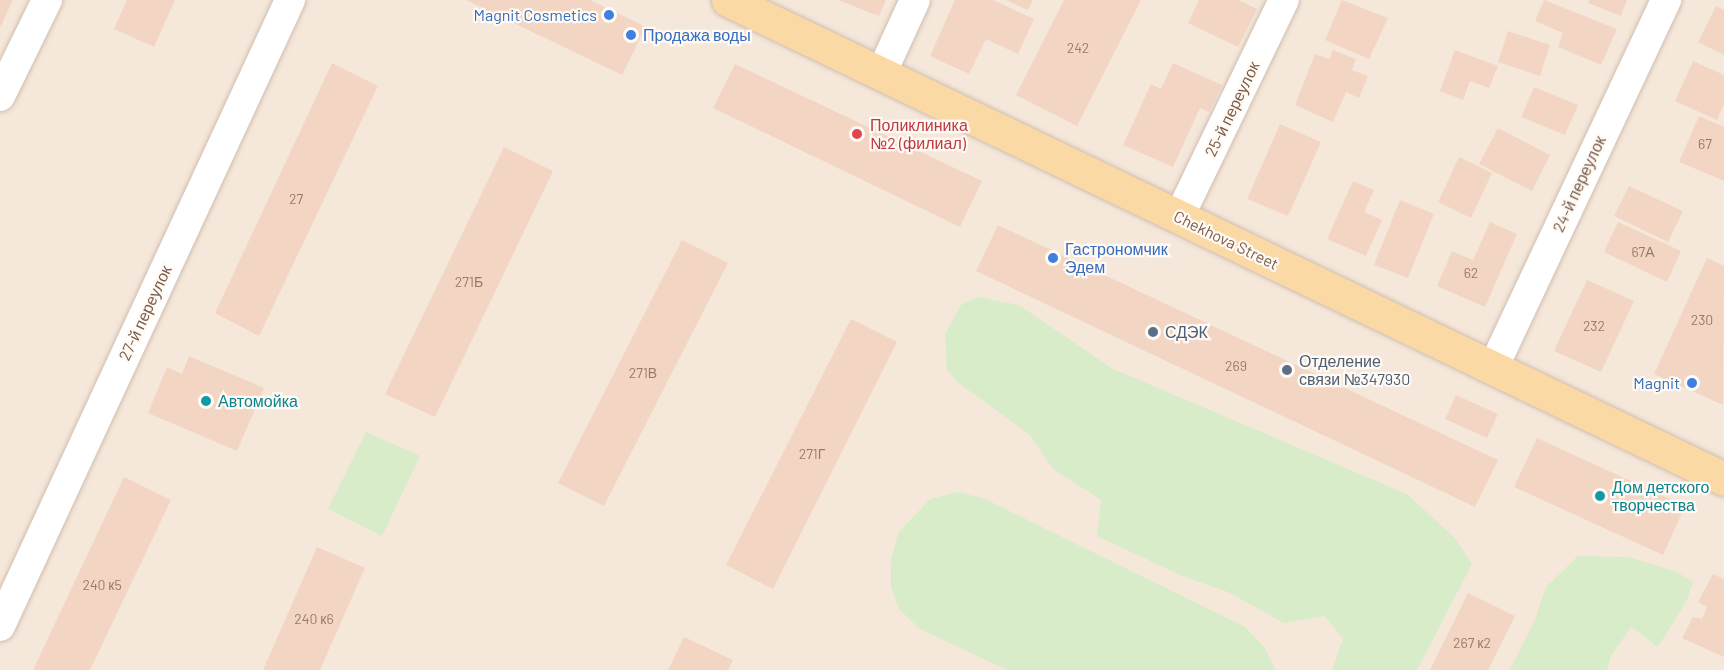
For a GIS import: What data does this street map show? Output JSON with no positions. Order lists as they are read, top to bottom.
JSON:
{
  "streets": {
    "main road": ["Chekhova Street"],
    "street": ["25-й переулок", "24-й переулок", "27-й переулок"]
  },
  "crossings": [
    ["25-й переулок", "Chekhova Street"],
    ["24-й переулок", "Chekhova Street"]
  ],
  "places": [
    "Magnit Cosmetics",
    "Продажа воды",
    "Поликлиника №2 (филиал)",
    "Гастрономчик Эдем",
    "СДЭК",
    "Отделение связи №347930",
    "Magnit",
    "Автомойка",
    "Дом детского творчества"
  ],
  "house_numbers": [
    "242",
    "67",
    "27",
    "67А",
    "62",
    "271Б",
    "230",
    "232",
    "269",
    "271В",
    "271Г",
    "240 к5",
    "240 к6",
    "267 к2"
  ]
}
